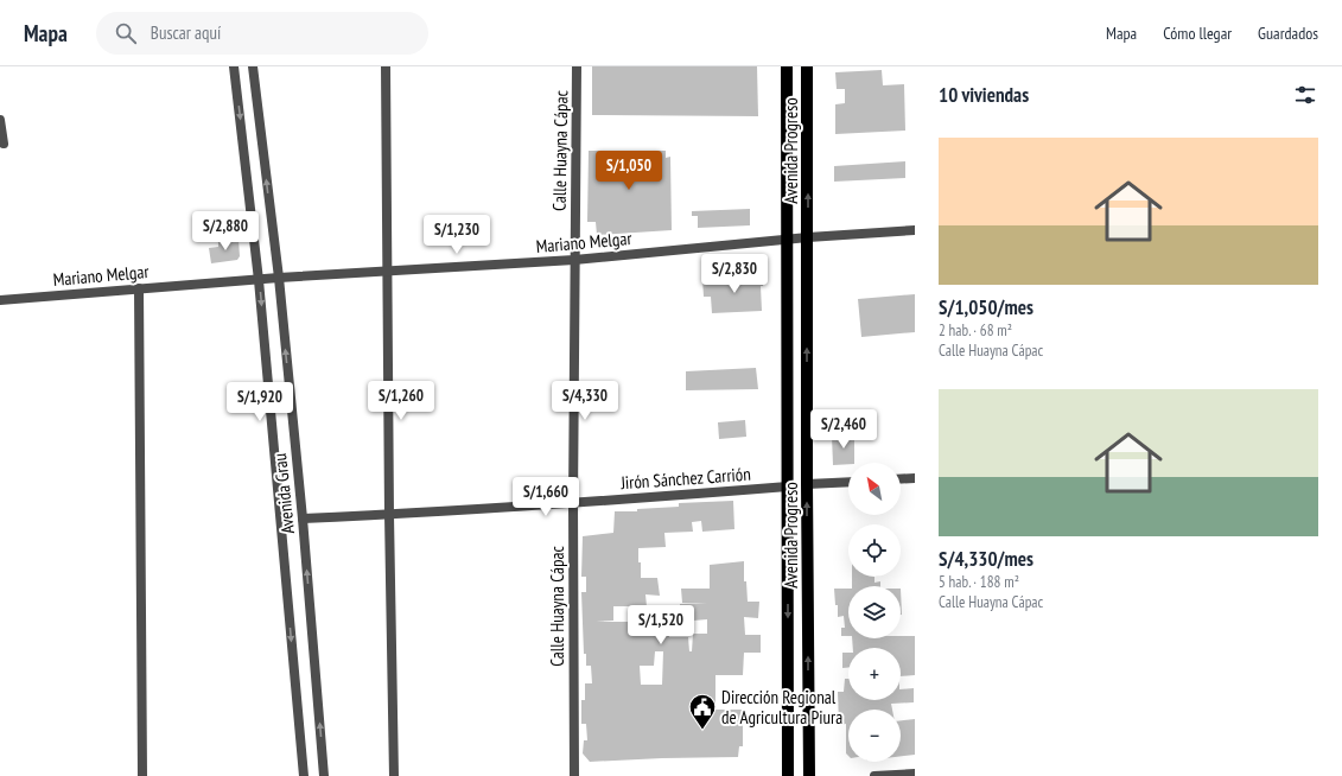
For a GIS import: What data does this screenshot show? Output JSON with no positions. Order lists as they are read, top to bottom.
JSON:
{
  "streets": {
    "main road": ["Avenida Progreso"],
    "street": [
      "Calle Huayna Cápac",
      "Mariano Melgar",
      "Jirón Sánchez Carrión",
      "Avenida Grau"
    ]
  },
  "crossings": [
    ["Calle Huayna Cápac", "Mariano Melgar"],
    ["Calle Huayna Cápac", "Jirón Sánchez Carrión"],
    ["Avenida Progreso", "Mariano Melgar"],
    ["Avenida Progreso", "Jirón Sánchez Carrión"],
    ["Mariano Melgar", "Avenida Grau"],
    ["Jirón Sánchez Carrión", "Avenida Grau"]
  ],
  "places": {
    "public building": ["Dirección Regional de Agricultura Piura"]
  },
  "north": "top left",
  "page": {
    "header": "Mapa",
    "search": "Buscar aquí",
    "nav": ["Mapa", "Cómo llegar", "Guardados"],
    "heading": "10 viviendas",
    "list": [
      {
        "name": "S/1,050/mes",
        "note": "2 hab. · 68 m² · Calle Huayna Cápac"
      },
      {
        "name": "S/4,330/mes",
        "note": "5 hab. · 188 m² · Calle Huayna Cápac"
      }
    ],
    "price": [
      "S/1,050",
      "S/2,880",
      "S/1,230",
      "S/2,830",
      "S/1,260",
      "S/4,330",
      "S/1,920",
      "S/2,460",
      "S/1,660",
      "S/1,520"
    ],
    "map_buttons": ["+", "−"]
  }
}
